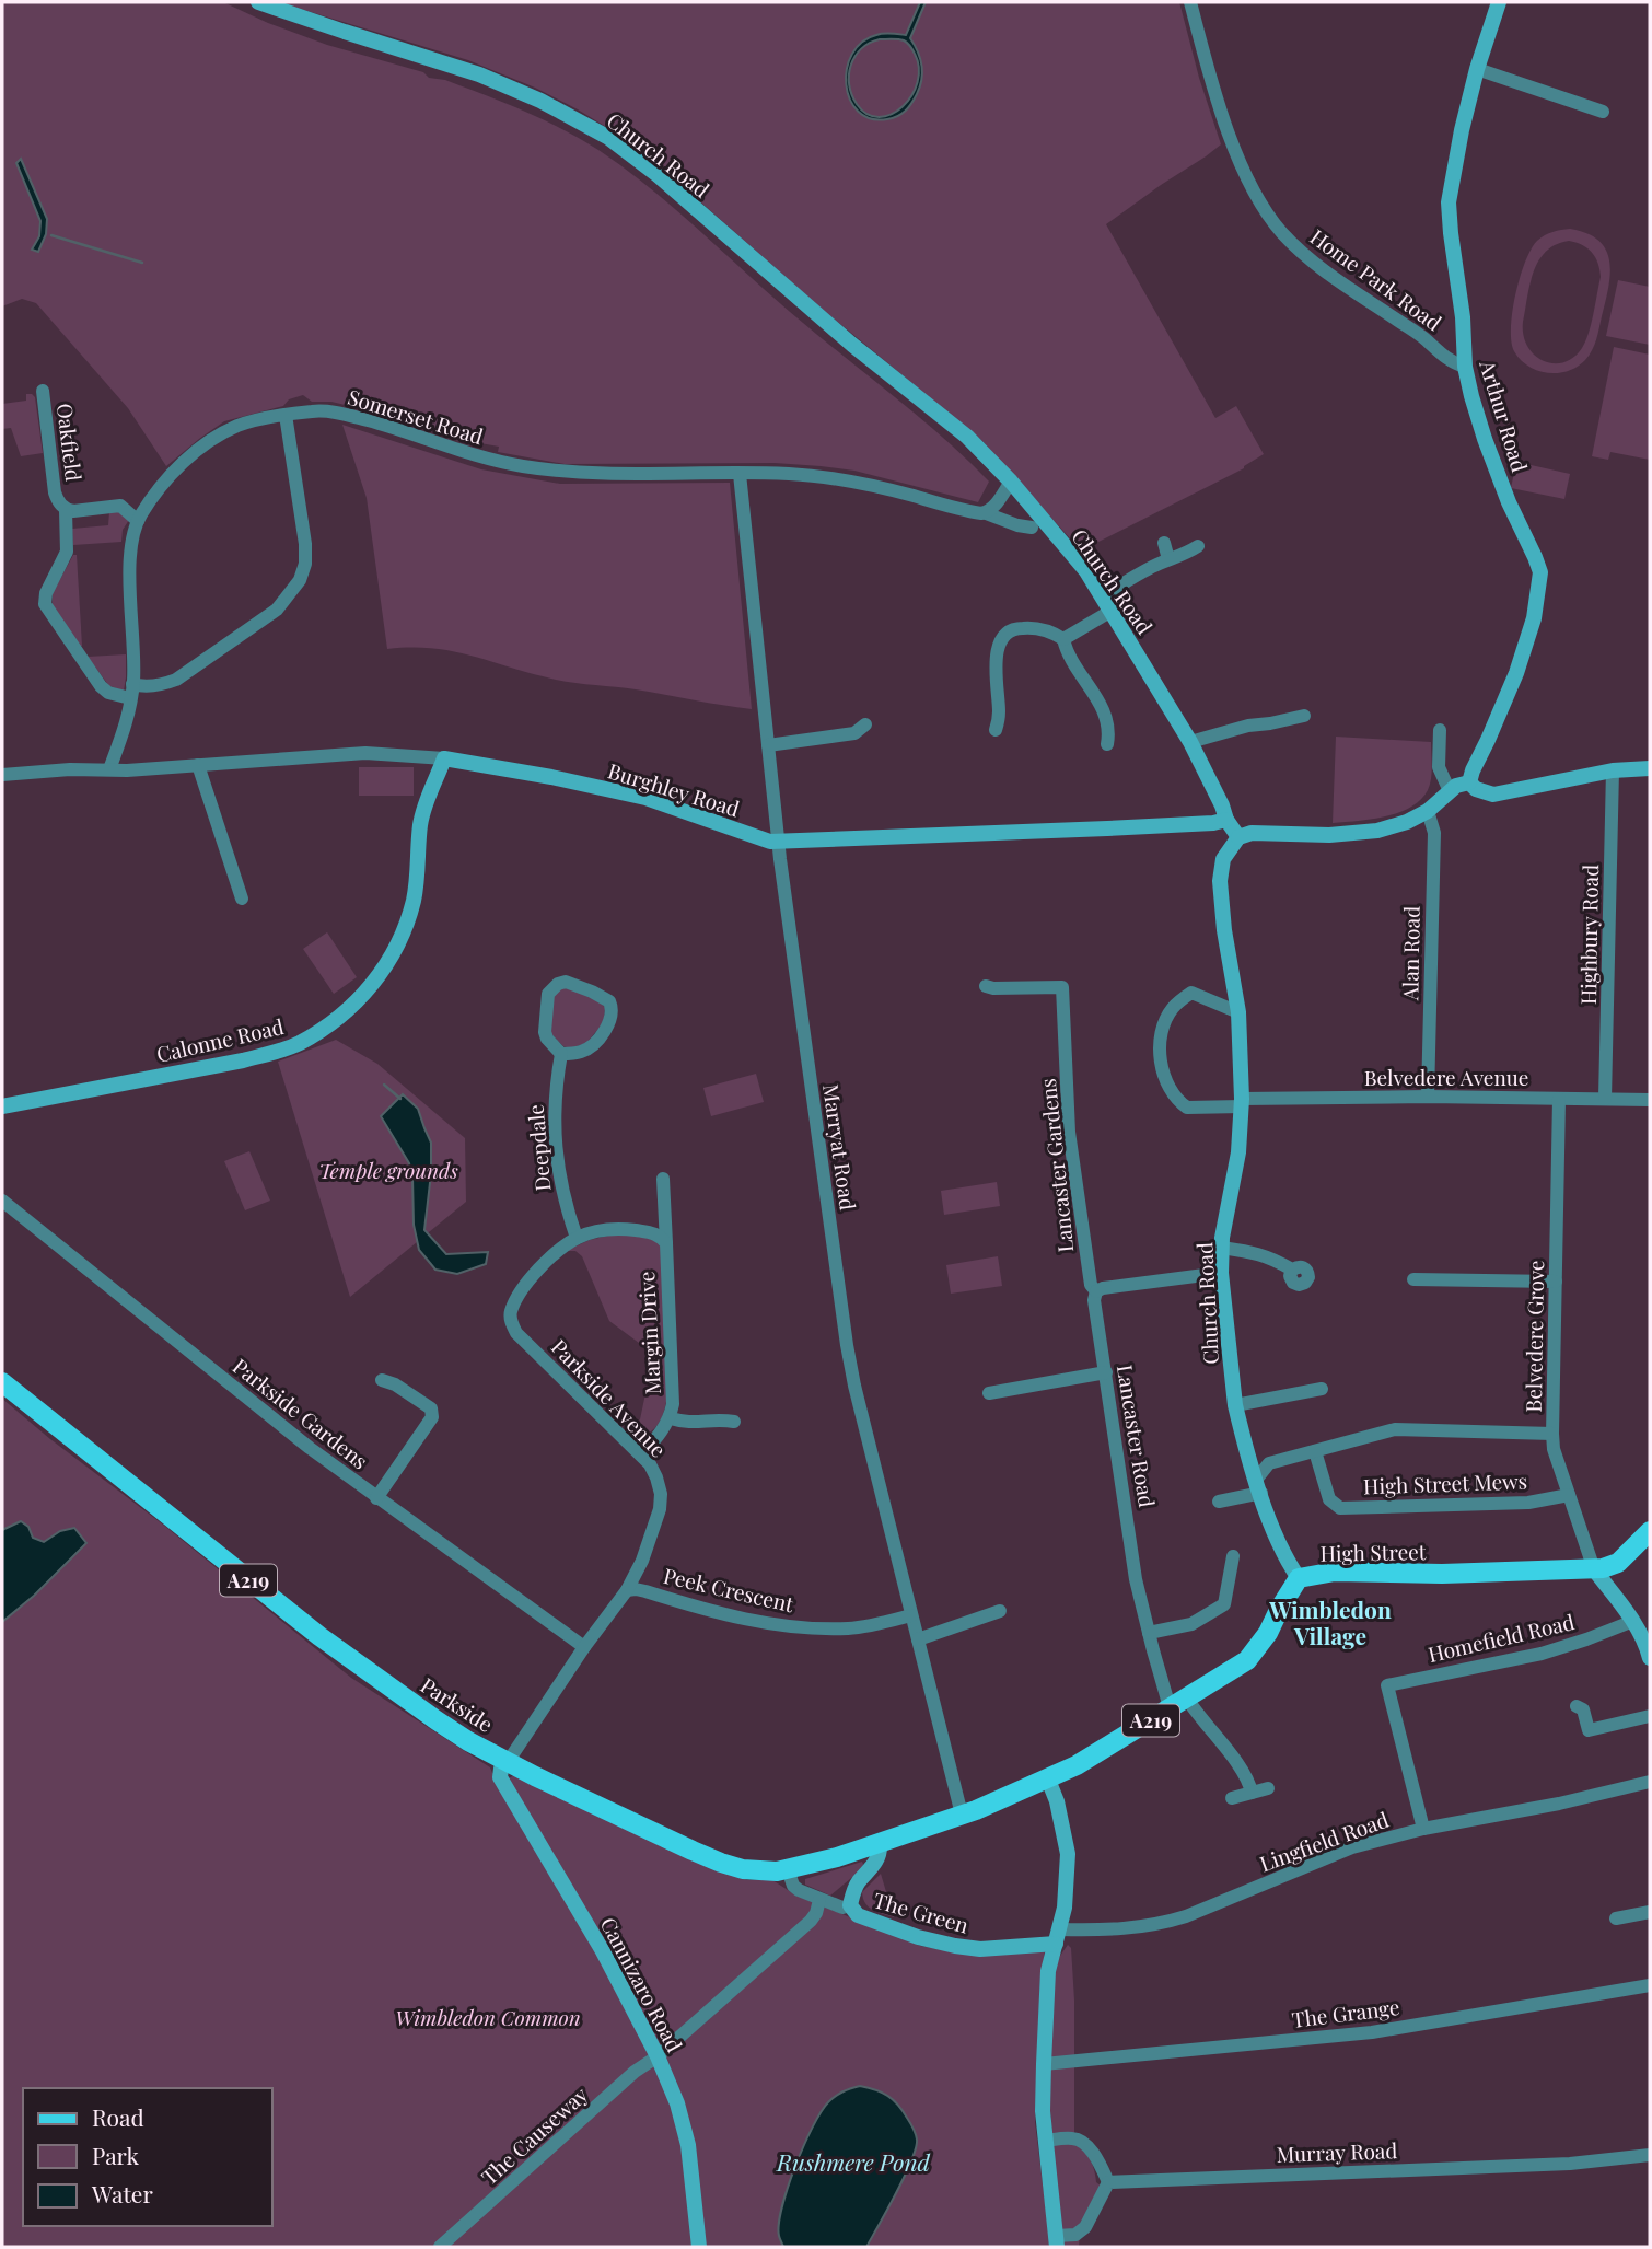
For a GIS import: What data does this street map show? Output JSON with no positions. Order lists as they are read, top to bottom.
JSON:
{
  "streets": {
    "main road": ["High Street", "A219", "Parkside"],
    "street": [
      "Church Road",
      "Home Park Road",
      "Somerset Road",
      "Arthur Road",
      "Oakfield",
      "Burghley Road",
      "Highbury Road",
      "Alan Road",
      "Calonne Road",
      "Belvedere Avenue",
      "Marryat Road",
      "Deepdale",
      "Lancaster Gardens",
      "Margin Drive",
      "Belvedere Grove",
      "Parkside Avenue",
      "Parkside Gardens",
      "Lancaster Road",
      "High Street Mews",
      "Peek Crescent",
      "Homefield Road",
      "Lingfield Road",
      "The Green",
      "Cannizaro Road",
      "The Grange",
      "The Causeway",
      "Murray Road"
    ]
  },
  "crossings": [
    ["Church Road", "Burghley Road"],
    ["Church Road", "Belvedere Avenue"],
    ["Church Road", "High Street"],
    ["Home Park Road", "Arthur Road"],
    ["Somerset Road", "Oakfield"],
    ["Somerset Road", "Burghley Road"],
    ["Somerset Road", "Marryat Road"],
    ["Burghley Road", "Calonne Road"],
    ["Burghley Road", "Marryat Road"],
    ["Highbury Road", "Belvedere Avenue"],
    ["Alan Road", "Belvedere Avenue"],
    ["Belvedere Avenue", "Belvedere Grove"],
    ["Marryat Road", "High Street"],
    ["Marryat Road", "Peek Crescent"],
    ["Marryat Road", "Parkside"],
    ["Deepdale", "Margin Drive"],
    ["Deepdale", "Parkside Avenue"],
    ["Lancaster Gardens", "Lancaster Road"],
    ["Margin Drive", "Parkside Avenue"],
    ["Belvedere Grove", "High Street Mews"],
    ["Belvedere Grove", "High Street"],
    ["Parkside Avenue", "Parkside Gardens"],
    ["Parkside Avenue", "Peek Crescent"],
    ["Parkside Avenue", "Parkside"],
    ["Parkside Avenue", "Cannizaro Road"],
    ["Lancaster Road", "High Street"],
    ["High Street", "Parkside"],
    ["Homefield Road", "Lingfield Road"],
    ["Parkside", "The Green"],
    ["Parkside", "Cannizaro Road"],
    ["Lingfield Road", "The Green"],
    ["Cannizaro Road", "The Causeway"]
  ],
  "districts": ["Wimbledon Village"],
  "water": ["Rushmere Pond"],
  "parks": ["Temple grounds", "Wimbledon Common"],
  "legend": ["Road", "Park", "Water"]
}
